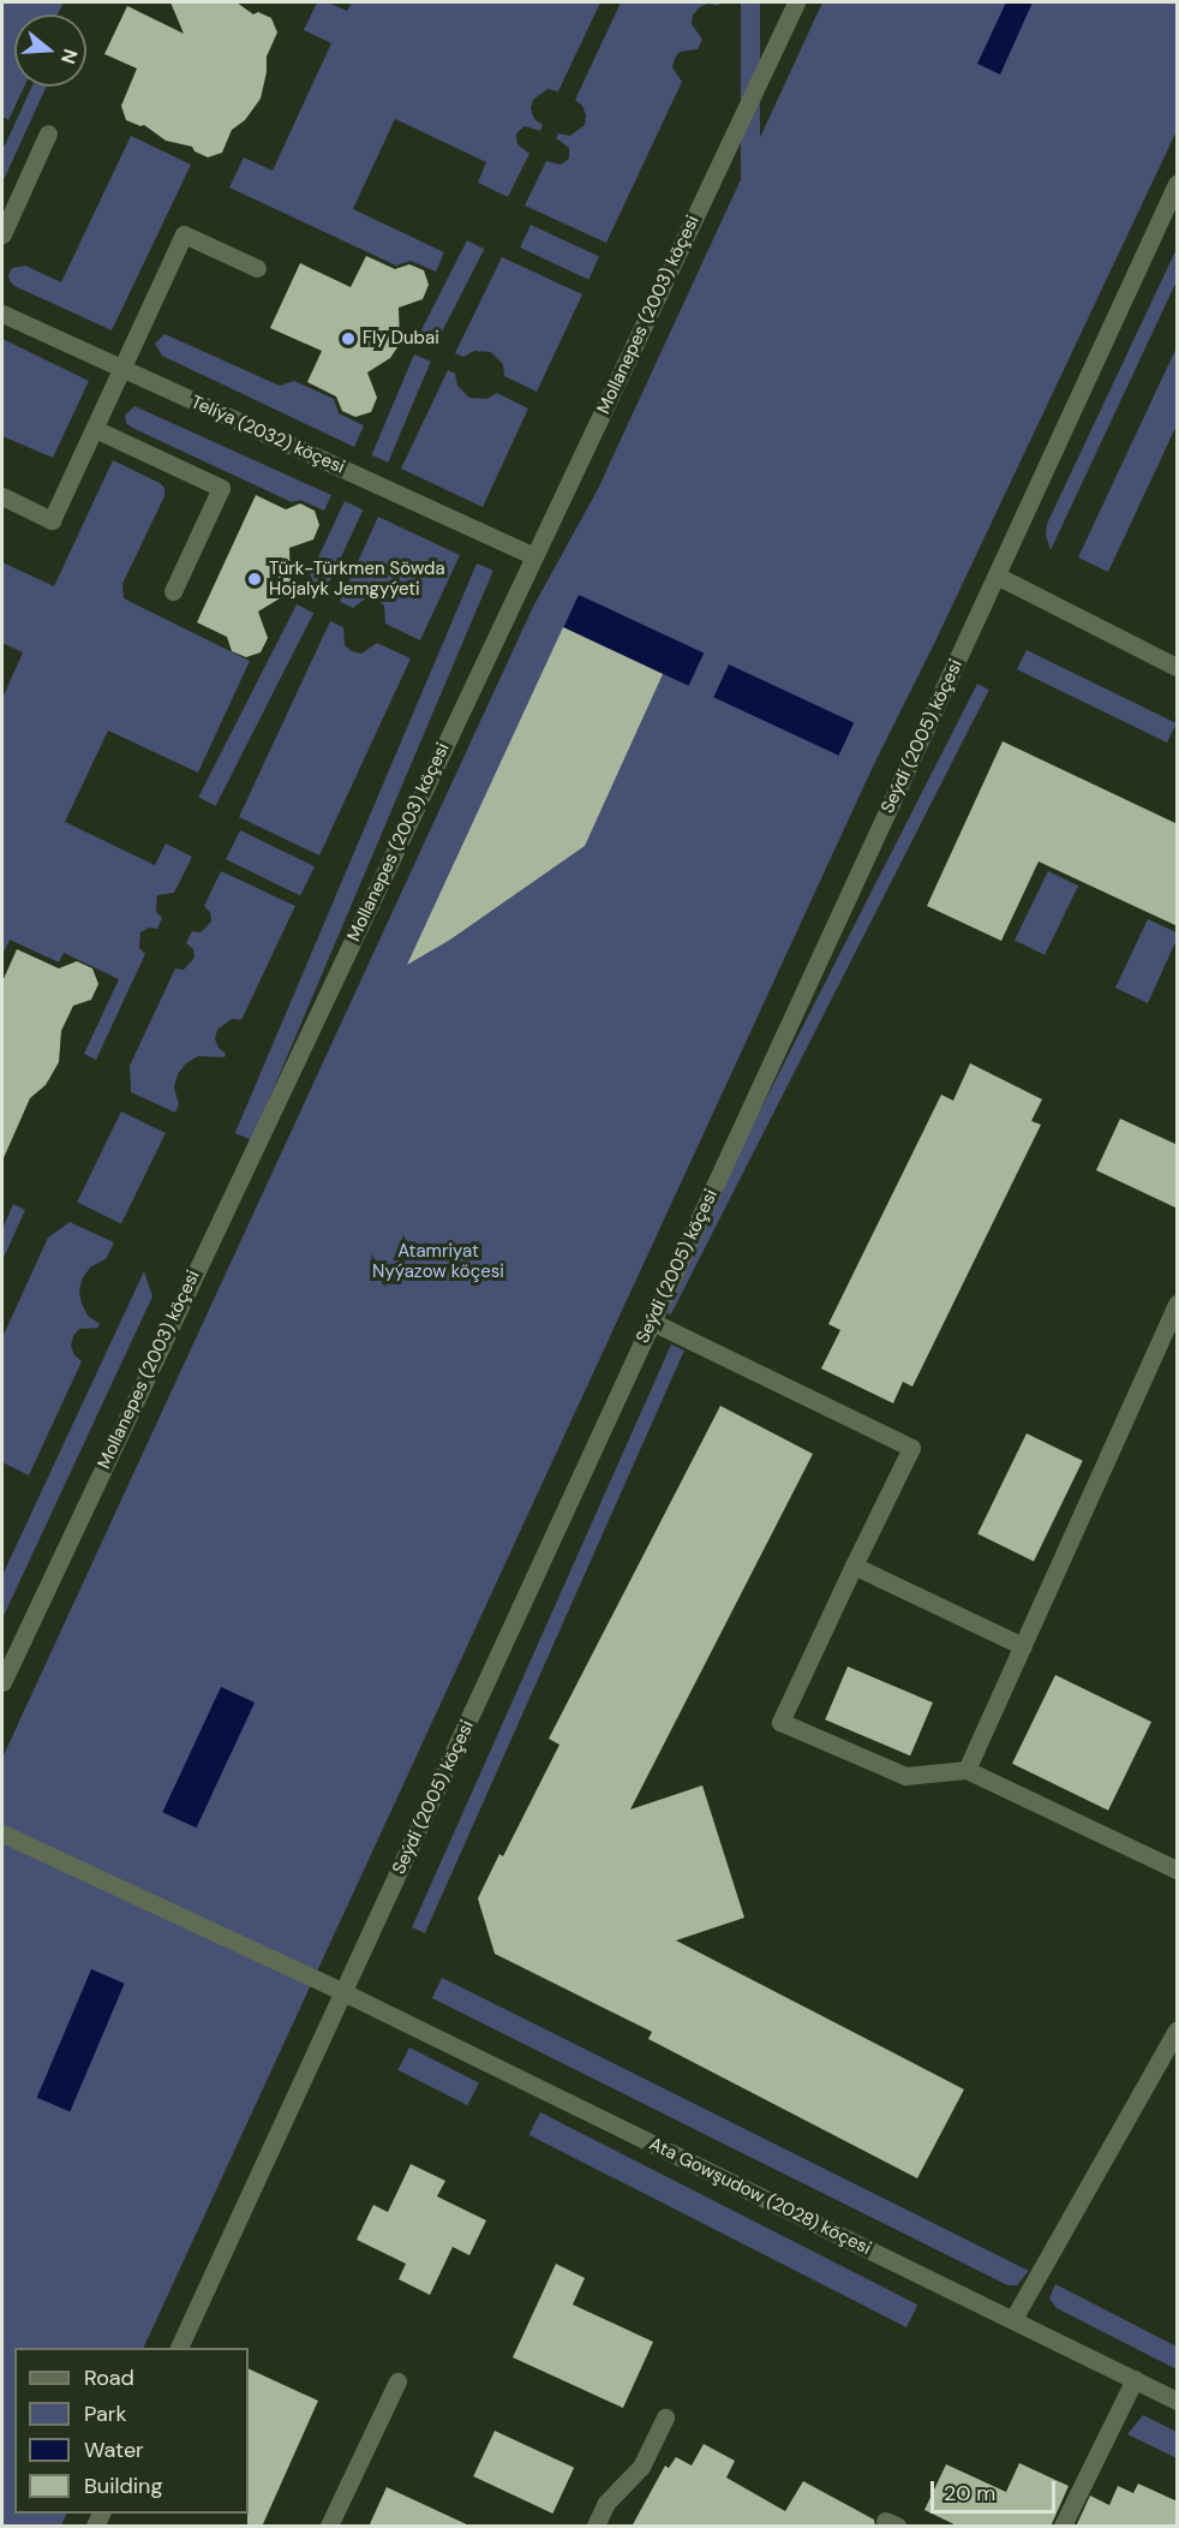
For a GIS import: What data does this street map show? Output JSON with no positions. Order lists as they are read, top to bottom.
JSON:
{
  "streets": {
    "street": [
      "Mollanepes (2003) köçesi",
      "Teliýa (2032) köçesi",
      "Seýdi (2005) köçesi",
      "Ata Gowşudow (2028) köçesi"
    ]
  },
  "crossings": [
    ["Mollanepes (2003) köçesi", "Teliýa (2032) köçesi"],
    ["Seýdi (2005) köçesi", "Ata Gowşudow (2028) köçesi"]
  ],
  "parks": ["Atamriyat Nyýazow köçesi"],
  "places": ["Fly Dubai", "Türk-Türkmen Söwda Hojalyk Jemgyýeti"],
  "legend": [
    "Road",
    "Park",
    "Water",
    "Building"
  ],
  "scale_bar": "20 m",
  "north": "right"
}
